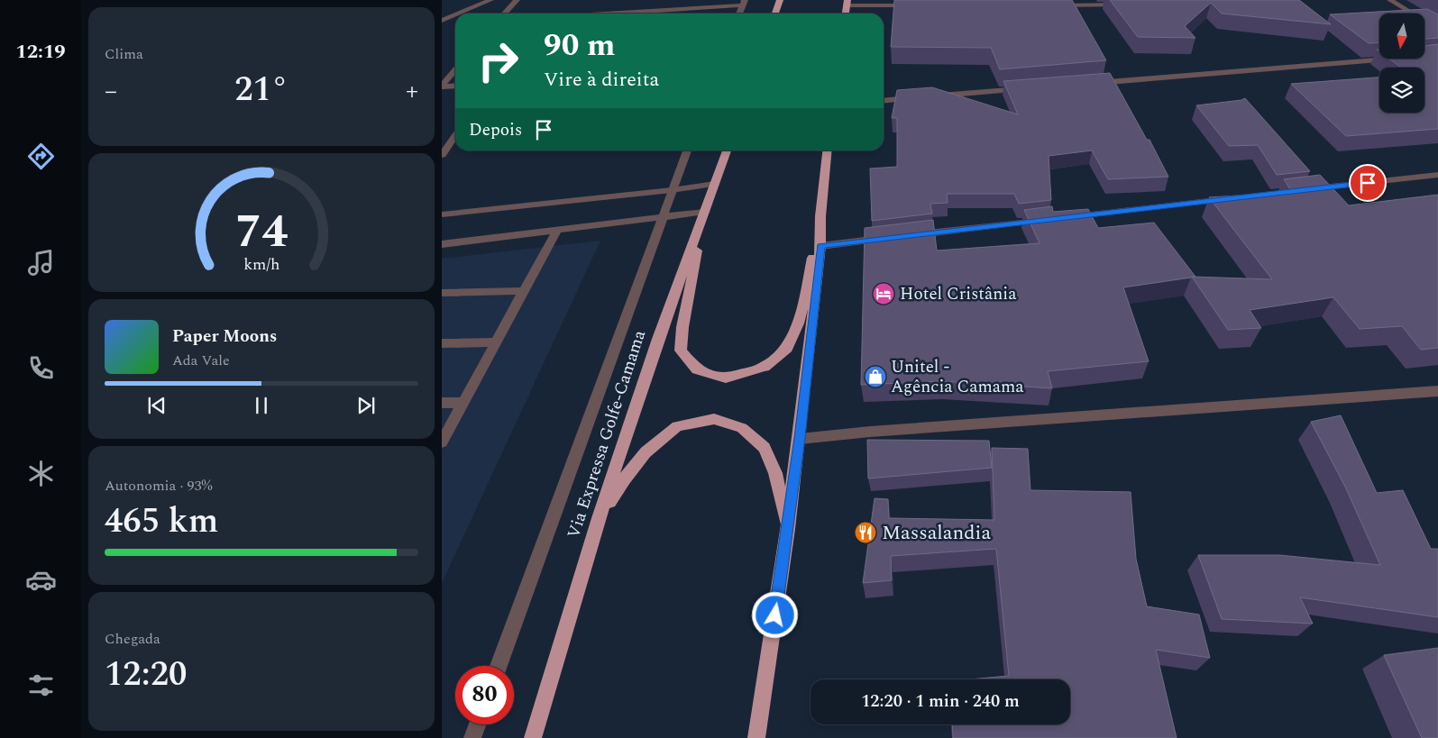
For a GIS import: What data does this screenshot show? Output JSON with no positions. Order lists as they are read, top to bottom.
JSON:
{
  "streets": {
    "highway": ["Via Expressa Golfe-Camama"]
  },
  "places": {
    "hotel": ["Hotel Cristânia"],
    "shop": ["Unitel - Agência Camama"],
    "restaurant": ["Massalandia"]
  },
  "north": "bottom",
  "page": {
    "tabs": "12:19",
    "tile": [
      "Clima",
      ["Autonomia · 93%", "465 km"],
      ["Chegada", "12:20"]
    ],
    "turn": ["90 m", "Vire à direita"],
    "heat": ["−", "21°", "+"],
    "then": "Depois",
    "song": ["Paper Moons", "Ada Vale"],
    "limit": "80",
    "trip": "12:20 · 1 min · 240 m",
    "gauge": ["74", "km/h"]
  }
}
